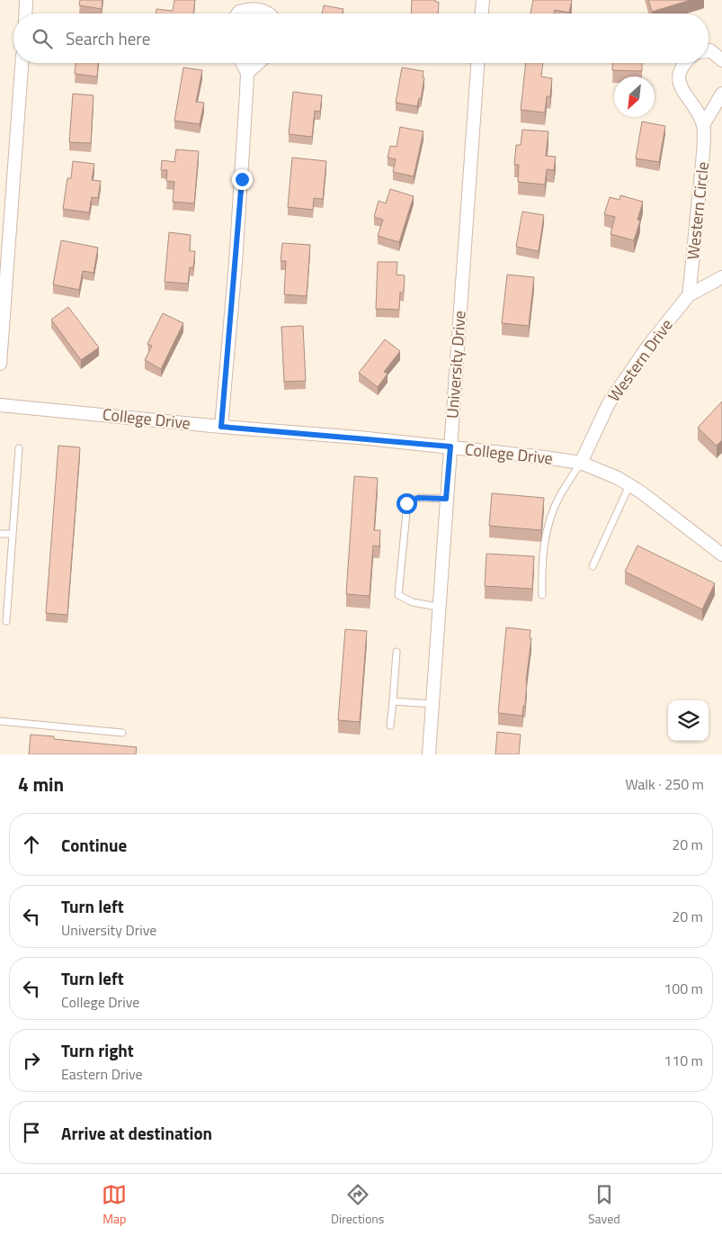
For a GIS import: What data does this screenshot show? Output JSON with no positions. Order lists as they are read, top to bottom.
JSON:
{
  "streets": {
    "street": [
      "Western Circle",
      "Western Drive",
      "University Drive",
      "College Drive"
    ]
  },
  "crossings": [
    ["Western Circle", "Western Drive"],
    ["Western Drive", "College Drive"],
    ["University Drive", "College Drive"]
  ],
  "north": "bottom left",
  "page": {
    "search": "Search here",
    "heading": ["4 min", "Walk · 250 m"],
    "list": [
      ["Continue", "20 m"],
      ["Turn left", "University Drive", "20 m"],
      ["Turn left", "College Drive", "100 m"],
      ["Turn right", "Eastern Drive", "110 m"],
      "Arrive at destination"
    ],
    "nav": ["Map", "Directions", "Saved"]
  }
}
